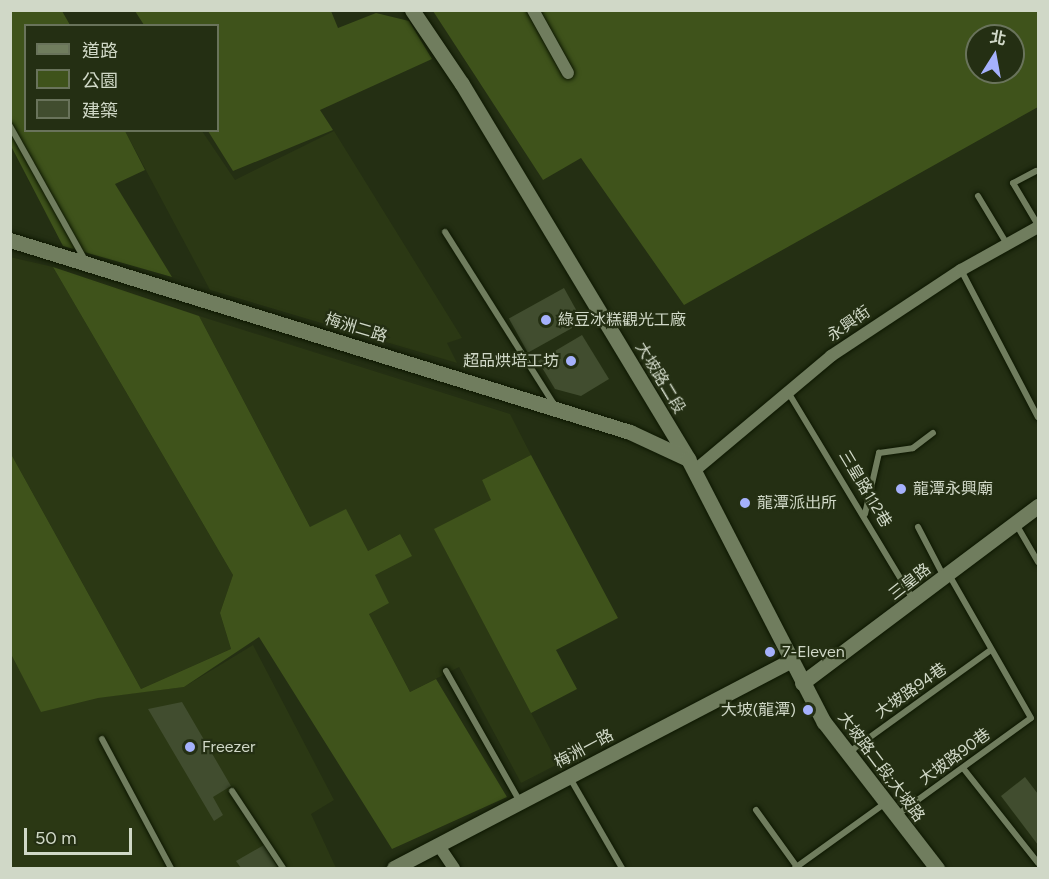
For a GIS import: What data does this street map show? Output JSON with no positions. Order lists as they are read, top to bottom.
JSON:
{
  "streets": {
    "street": [
      "永興街",
      "梅洲二路",
      "大坡路二段",
      "三皇路",
      "梅洲一路",
      "大坡路二段;大坡路"
    ],
    "lane": ["三皇路112巷", "大坡路94巷", "大坡路90巷"]
  },
  "crossings": [
    ["永興街", "梅洲二路"],
    ["永興街", "大坡路二段"],
    ["永興街", "三皇路112巷"],
    ["梅洲二路", "大坡路二段"],
    ["大坡路二段", "三皇路"],
    ["大坡路二段", "梅洲一路"],
    ["大坡路二段", "大坡路二段;大坡路"],
    ["三皇路112巷", "三皇路"],
    ["三皇路", "大坡路二段;大坡路"],
    ["大坡路94巷", "大坡路90巷"],
    ["大坡路94巷", "大坡路二段;大坡路"],
    ["大坡路90巷", "大坡路二段;大坡路"]
  ],
  "places": [
    "綠豆冰糕觀光工廠",
    "超品烘培工坊",
    "龍潭永興廟",
    "龍潭派出所",
    "7-Eleven",
    "大坡(龍潭)",
    "Freezer"
  ],
  "legend": ["道路", "公園", "建築"],
  "scale_bar": "50 m",
  "north": "top"
}
